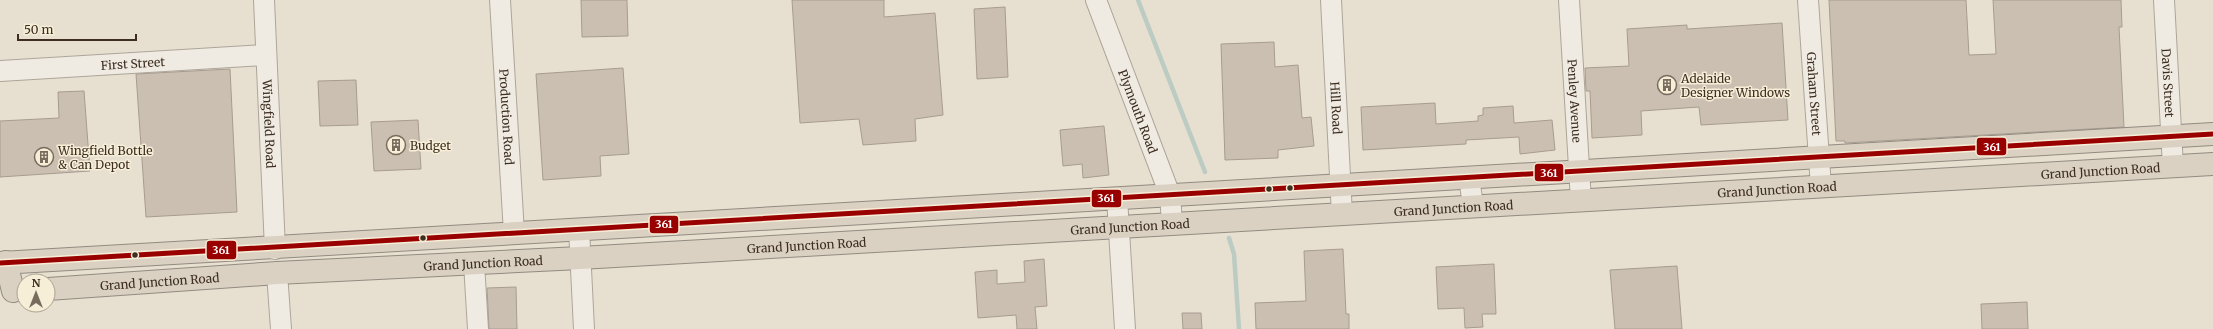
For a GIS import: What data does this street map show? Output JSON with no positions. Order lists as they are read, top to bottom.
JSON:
{
  "streets": {
    "highway": ["Grand Junction Road"],
    "street": [
      "First Street",
      "Davis Street",
      "Graham Street",
      "Penley Avenue",
      "Hill Road",
      "Plymouth Road",
      "Production Road",
      "Wingfield Road"
    ]
  },
  "crossings": [
    ["First Street", "Wingfield Road"],
    ["Davis Street", "Grand Junction Road"],
    ["Graham Street", "Grand Junction Road"],
    ["Penley Avenue", "Grand Junction Road"],
    ["Hill Road", "Grand Junction Road"],
    ["Plymouth Road", "Grand Junction Road"]
  ],
  "places": {
    "building": ["Adelaide Designer Windows", "Budget", "Wingfield Bottle & Can Depot"]
  },
  "lines": ["transit line 361"],
  "scale_bar": "50 m",
  "north": "top"
}
